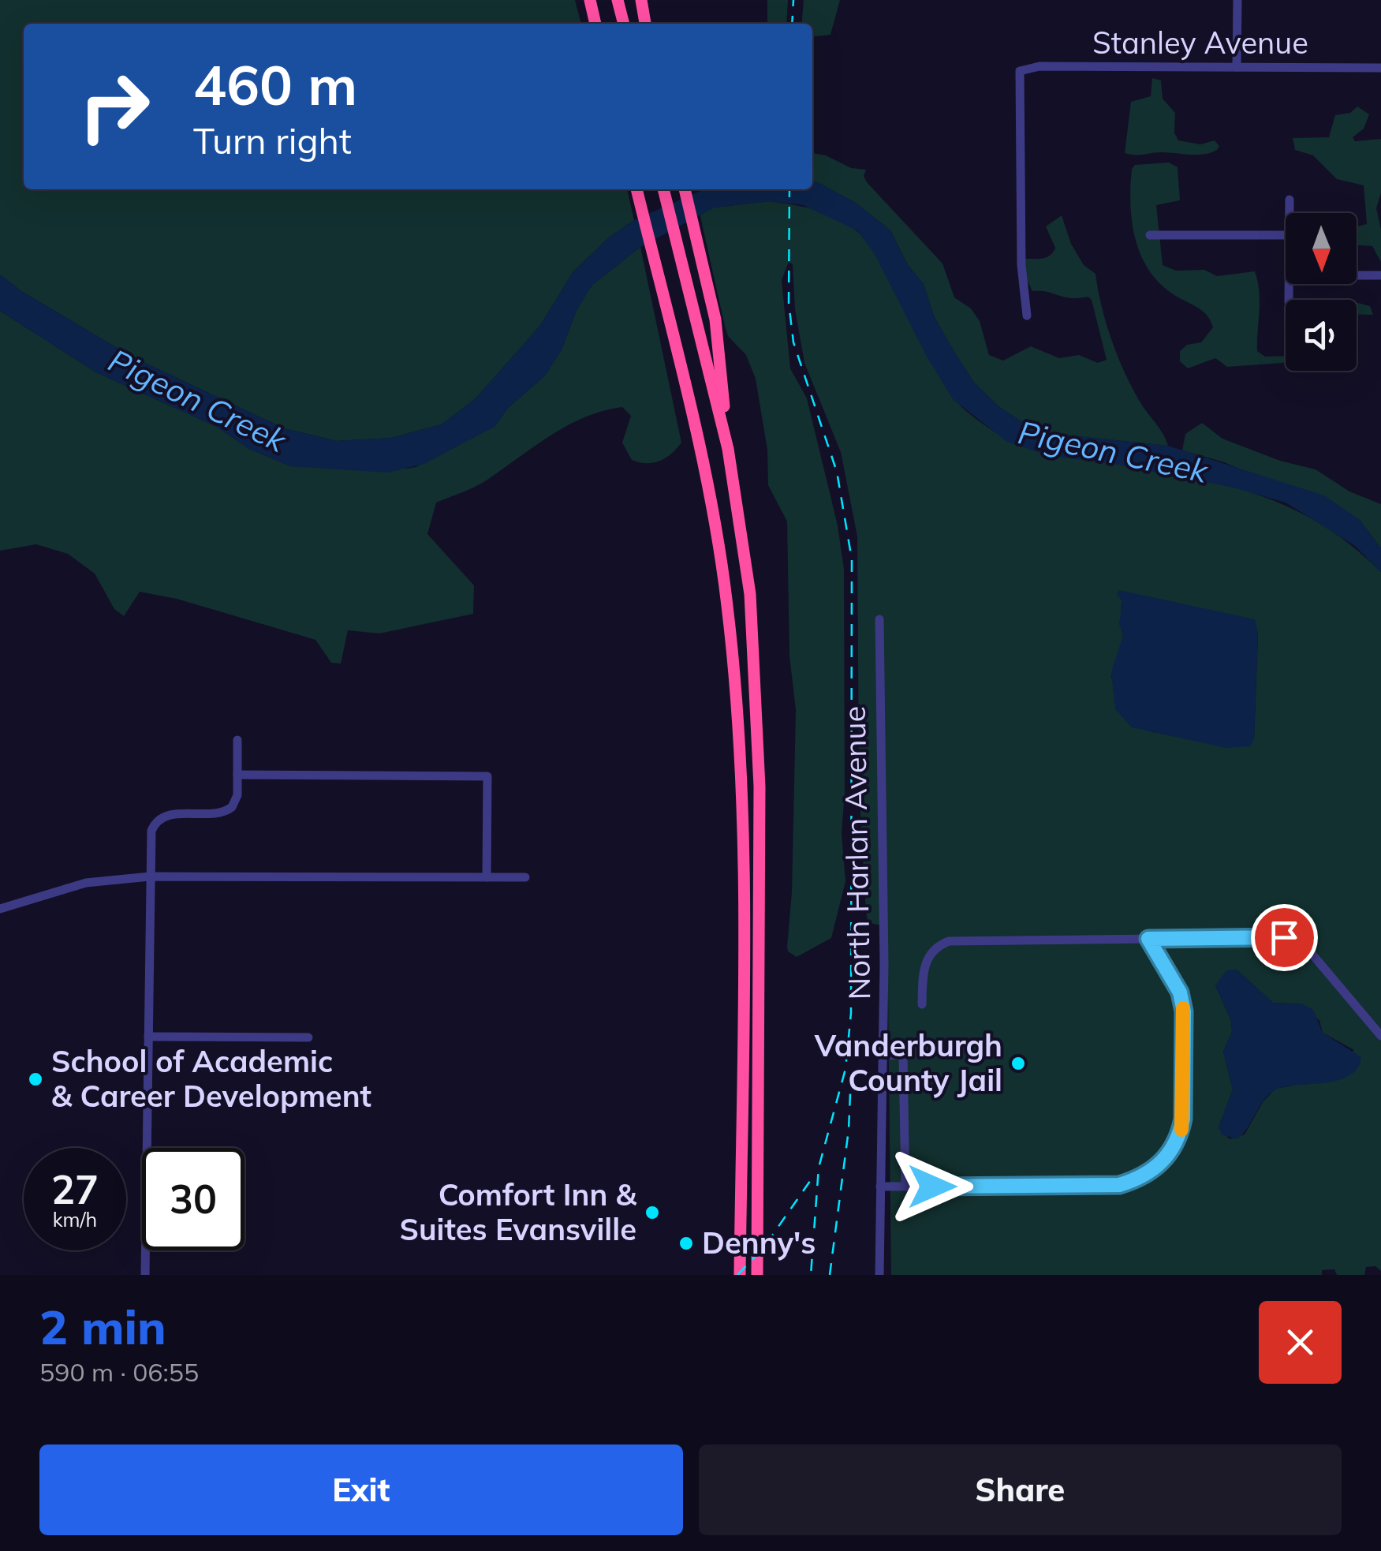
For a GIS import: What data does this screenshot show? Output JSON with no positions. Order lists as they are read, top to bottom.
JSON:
{
  "streets": {
    "street": ["Stanley Avenue", "North Harlan Avenue"]
  },
  "water": ["Pigeon Creek"],
  "places": [
    "Vanderburgh County Jail",
    "School of Academic & Career Development",
    "Comfort Inn & Suites Evansville",
    "Denny's"
  ],
  "north": "bottom",
  "page": {
    "turn": ["460 m", "Turn right"],
    "speed": "27 km/h",
    "limit": "30",
    "heading": ["2 min", "590 m · 06:55"],
    "buttons": ["Exit", "Share"]
  }
}
